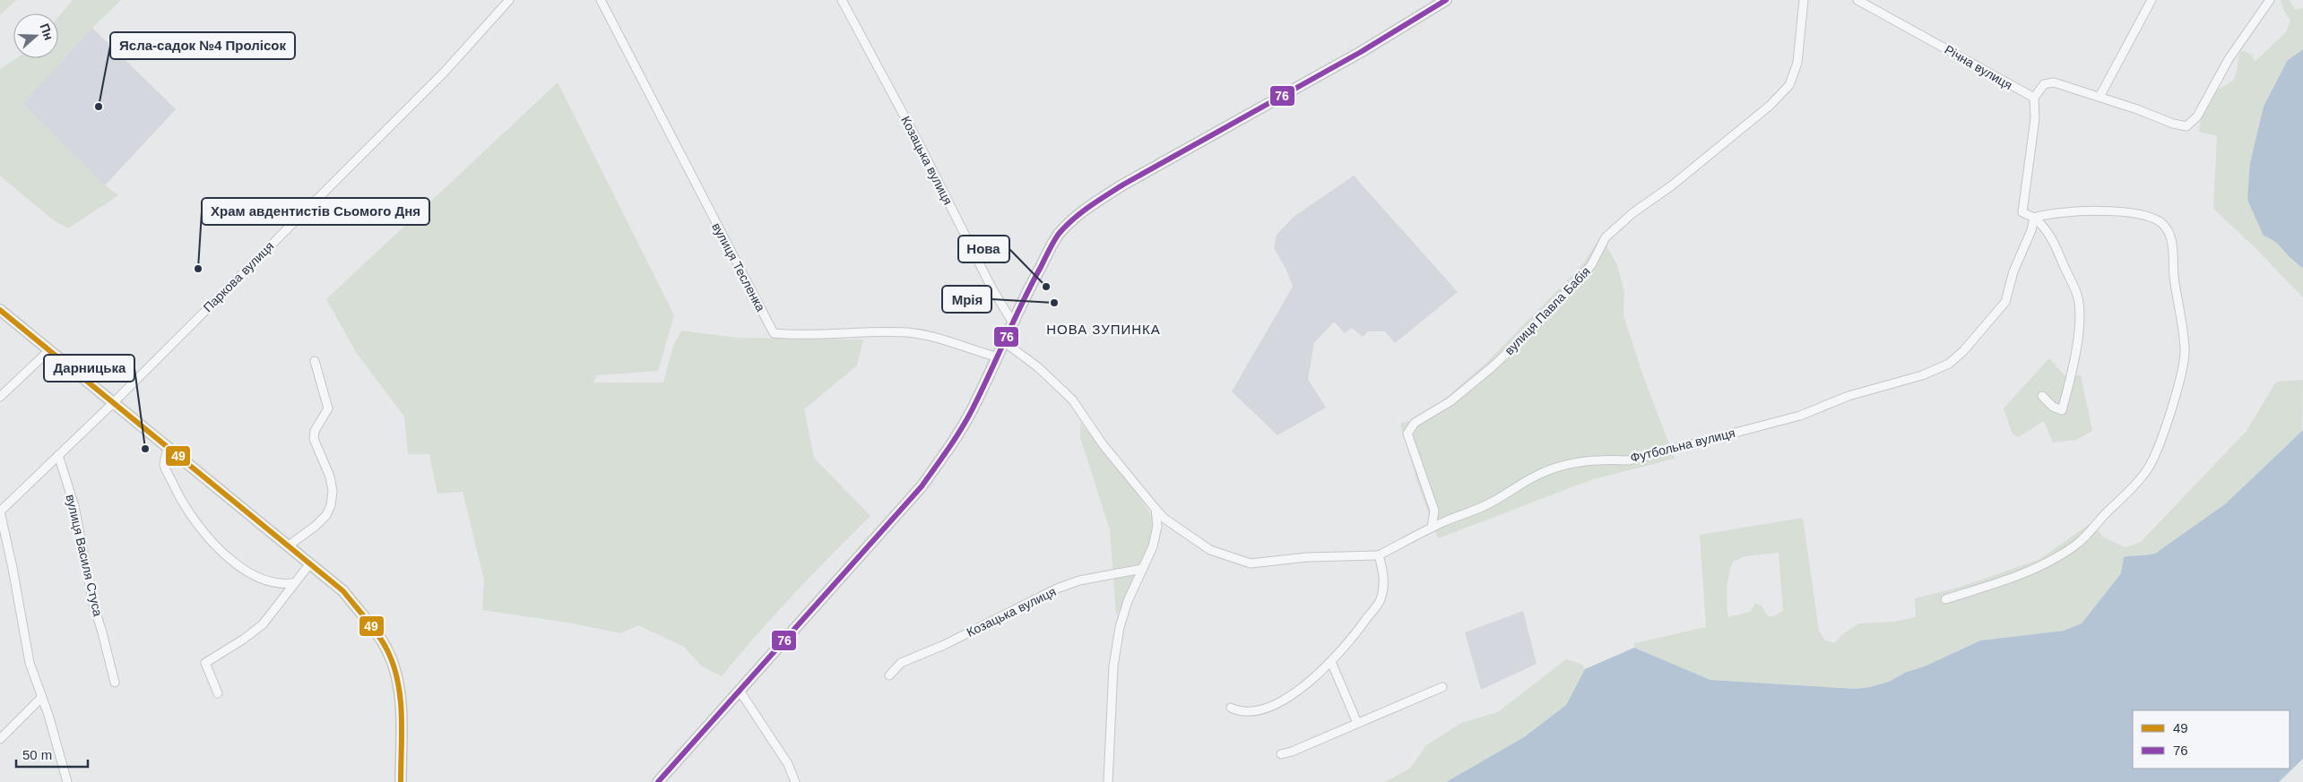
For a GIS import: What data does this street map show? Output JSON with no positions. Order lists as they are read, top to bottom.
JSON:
{
  "streets": {
    "street": [
      "Річна вулиця",
      "Козацька вулиця",
      "вулиця Тесленка",
      "Паркова вулиця",
      "вулиця Павла Бабія",
      "Футбольна вулиця",
      "вулиця Василя Стуса"
    ]
  },
  "crossings": [
    ["Паркова вулиця", "вулиця Василя Стуса"],
    ["вулиця Павла Бабія", "Футбольна вулиця"]
  ],
  "districts": ["НОВА ЗУПИНКА"],
  "places": [
    "Ясла-садок №4 Пролісок",
    "Храм авдентистів Сьомого Дня",
    "Нова",
    "Мрія",
    "Дарницька"
  ],
  "lines": ["transit line 76", "transit line 49"],
  "legend": ["49", "76"],
  "scale_bar": "50 m",
  "north": "right"
}
